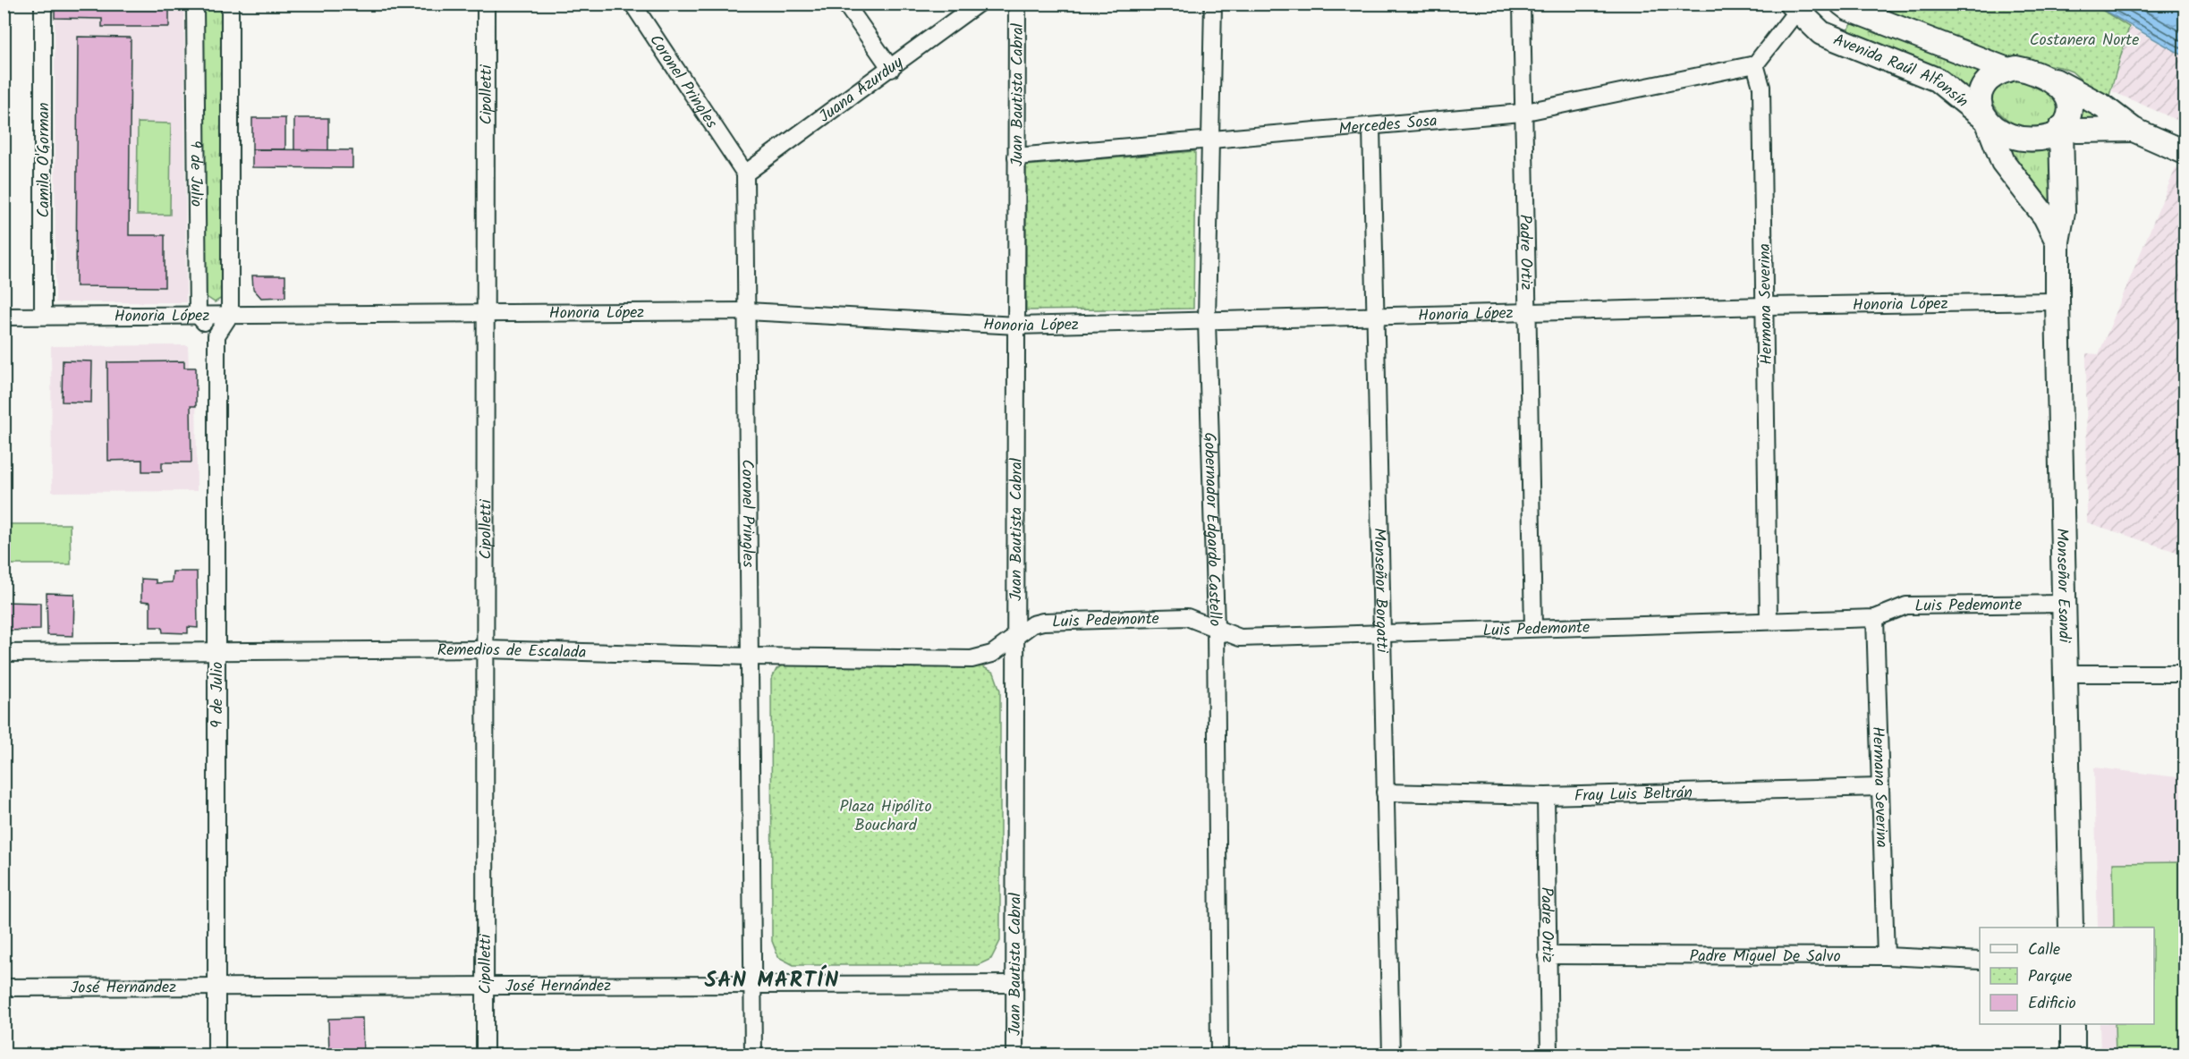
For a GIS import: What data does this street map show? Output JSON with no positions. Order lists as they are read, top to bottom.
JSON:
{
  "streets": {
    "main road": ["Avenida Raúl Alfonsín", "Monseñor Esandi"],
    "street": [
      "Coronel Pringles",
      "Juana Azurduy",
      "Cipolletti",
      "Juan Bautista Cabral",
      "Mercedes Sosa",
      "Camila O'Gorman",
      "9 de Julio",
      "Padre Ortiz",
      "Hermana Severina",
      "Honoria López",
      "Gobernador Edgardo Castello",
      "Monseñor Borgatti",
      "Luis Pedemonte",
      "Remedios de Escalada",
      "Fray Luis Beltrán",
      "Padre Miguel De Salvo",
      "José Hernández"
    ]
  },
  "crossings": [
    ["Avenida Raúl Alfonsín", "Monseñor Esandi"],
    ["Coronel Pringles", "Juana Azurduy"],
    ["Coronel Pringles", "Honoria López"],
    ["Coronel Pringles", "Remedios de Escalada"],
    ["Coronel Pringles", "José Hernández"],
    ["Cipolletti", "Honoria López"],
    ["Cipolletti", "Remedios de Escalada"],
    ["Cipolletti", "José Hernández"],
    ["Juan Bautista Cabral", "Mercedes Sosa"],
    ["Juan Bautista Cabral", "Honoria López"],
    ["Juan Bautista Cabral", "Luis Pedemonte"],
    ["Juan Bautista Cabral", "Remedios de Escalada"],
    ["Juan Bautista Cabral", "José Hernández"],
    ["Mercedes Sosa", "Padre Ortiz"],
    ["Mercedes Sosa", "Hermana Severina"],
    ["Mercedes Sosa", "Gobernador Edgardo Castello"],
    ["Mercedes Sosa", "Monseñor Borgatti"],
    ["Camila O'Gorman", "Honoria López"],
    ["9 de Julio", "Honoria López"],
    ["9 de Julio", "Remedios de Escalada"],
    ["9 de Julio", "José Hernández"],
    ["Padre Ortiz", "Honoria López"],
    ["Padre Ortiz", "Luis Pedemonte"],
    ["Padre Ortiz", "Fray Luis Beltrán"],
    ["Padre Ortiz", "Padre Miguel De Salvo"],
    ["Hermana Severina", "Honoria López"],
    ["Hermana Severina", "Luis Pedemonte"],
    ["Hermana Severina", "Fray Luis Beltrán"],
    ["Hermana Severina", "Padre Miguel De Salvo"],
    ["Honoria López", "Gobernador Edgardo Castello"],
    ["Honoria López", "Monseñor Esandi"],
    ["Honoria López", "Monseñor Borgatti"],
    ["Gobernador Edgardo Castello", "Luis Pedemonte"],
    ["Monseñor Esandi", "Luis Pedemonte"],
    ["Monseñor Borgatti", "Luis Pedemonte"],
    ["Monseñor Borgatti", "Fray Luis Beltrán"],
    ["Luis Pedemonte", "Remedios de Escalada"]
  ],
  "districts": ["SAN MARTÍN"],
  "parks": ["Costanera Norte", "Plaza Hipólito Bouchard"],
  "legend": ["Calle", "Parque", "Edificio"]
}
